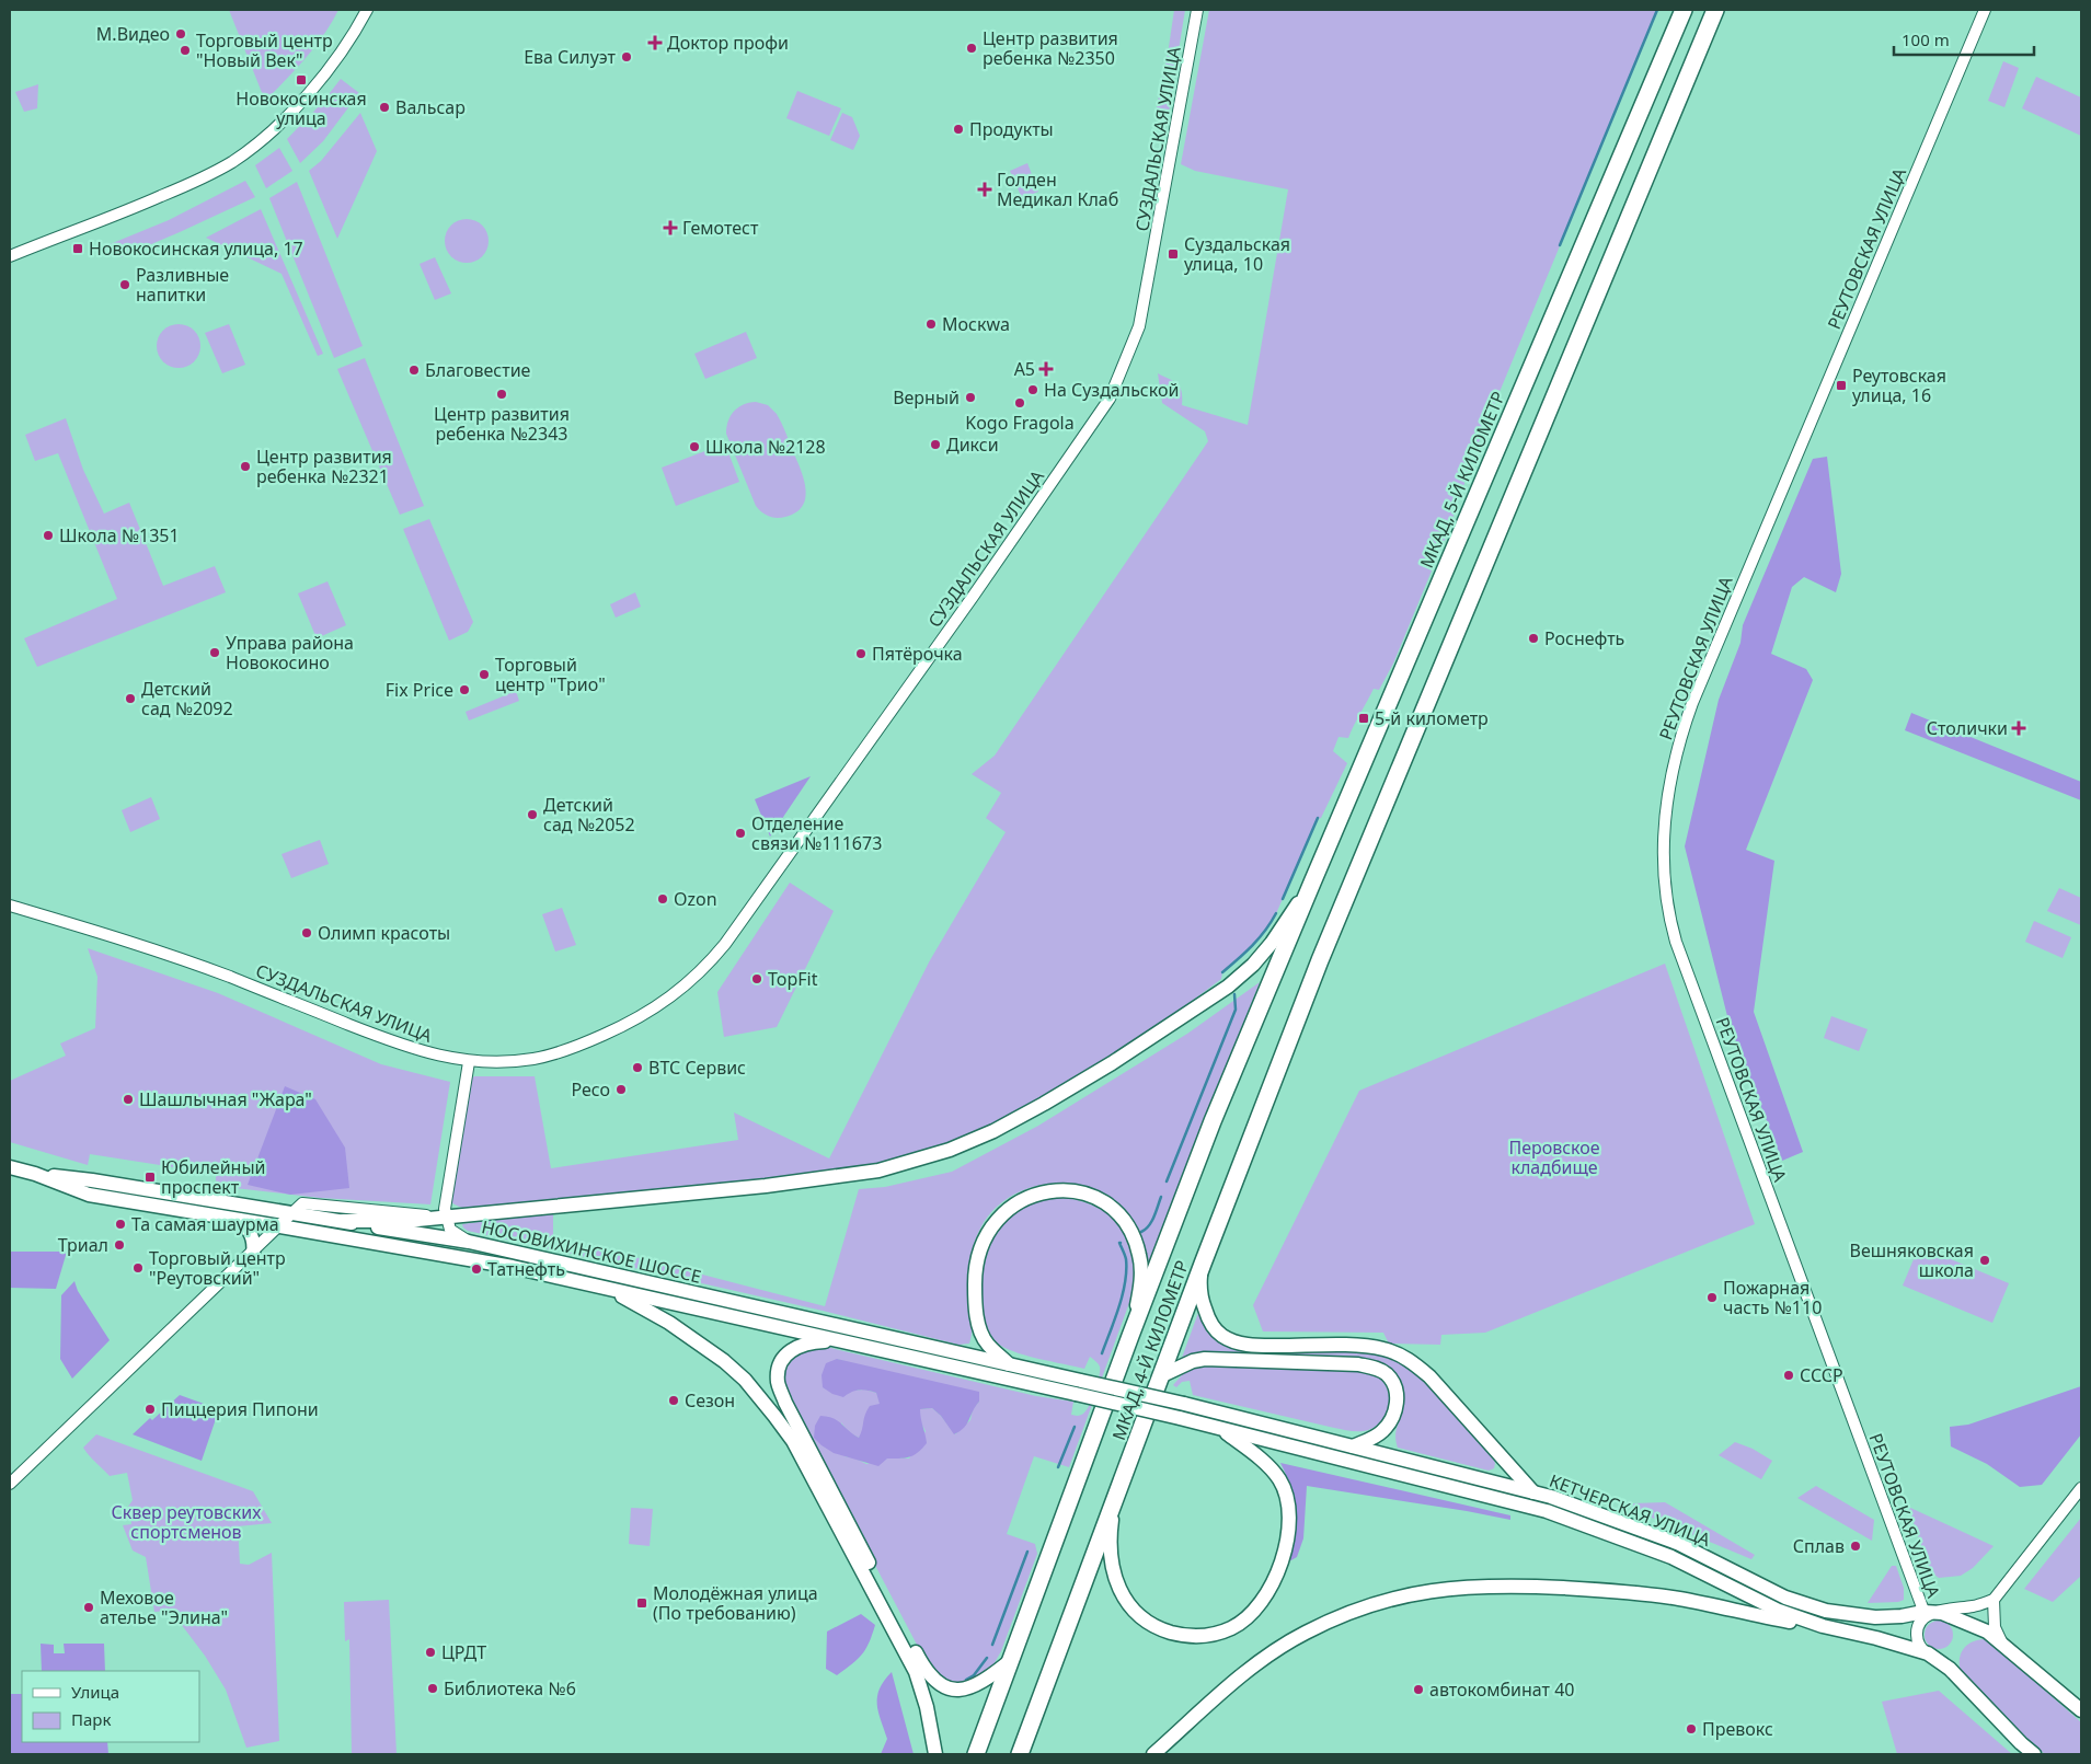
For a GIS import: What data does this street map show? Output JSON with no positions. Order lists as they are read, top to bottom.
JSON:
{
  "streets": {
    "highway": ["МКАД, 5-Й КИЛОМЕТР", "МКАД, 4-Й КИЛОМЕТР"],
    "main road": ["НОСОВИХИНСКОЕ ШОССЕ", "КЕТЧЕРСКАЯ УЛИЦА"],
    "street": ["СУЗДАЛЬСКАЯ УЛИЦА", "РЕУТОВСКАЯ УЛИЦА"]
  },
  "crossings": [
    ["РЕУТОВСКАЯ УЛИЦА", "КЕТЧЕРСКАЯ УЛИЦА"],
    ["МКАД, 5-Й КИЛОМЕТР", "МКАД, 4-Й КИЛОМЕТР"],
    ["НОСОВИХИНСКОЕ ШОССЕ", "КЕТЧЕРСКАЯ УЛИЦА"]
  ],
  "parks": ["Перовское кладбище", "Сквер реутовских спортсменов"],
  "places": {
    "other": [
      "М.Видео",
      "Центр развития ребенка №2350",
      "Торговый центр \"Новый Век\"",
      "Ева Силуэт",
      "Вальсар",
      "Продукты",
      "Разливные напитки",
      "Москwa",
      "Благовестие",
      "На Суздальской",
      "Центр развития ребенка №2343",
      "Верный",
      "Kogo Fragola",
      "Дикси",
      "Школа №2128",
      "Центр развития ребенка №2321",
      "Школа №1351",
      "Роснефть",
      "Управа района Новокосино",
      "Пятёрочка",
      "Торговый центр \"Трио\"",
      "Fix Price",
      "Детский сад №2092",
      "Детский сад №2052",
      "Отделение связи №111673",
      "Ozon",
      "Олимп красоты",
      "TopFit",
      "ВТС Сервис",
      "Ресо",
      "Шашлычная \"Жара\"",
      "Та самая шаурма",
      "Триал",
      "Вешняковская школа",
      "Торговый центр \"Реутовский\"",
      "Татнефть",
      "Пожарная часть №110",
      "СССР",
      "Сезон",
      "Пиццерия Пипони",
      "Сплав",
      "Меховое ателье \"Элина\"",
      "ЦРДТ",
      "Библиотека №6",
      "автокомбинат 40",
      "Превокс"
    ],
    "health": [
      "Доктор профи",
      "Голден Медикал Клаб",
      "Гемотест",
      "А5",
      "Столички"
    ],
    "transit": [
      "Новокосинская улица",
      "Новокосинская улица, 17",
      "Суздальская улица, 10",
      "Реутовская улица, 16",
      "5-й километр",
      "Юбилейный проспект",
      "Молодёжная улица (По требованию)"
    ]
  },
  "legend": ["Улица", "Парк"],
  "scale_bar": "100 m"
}
